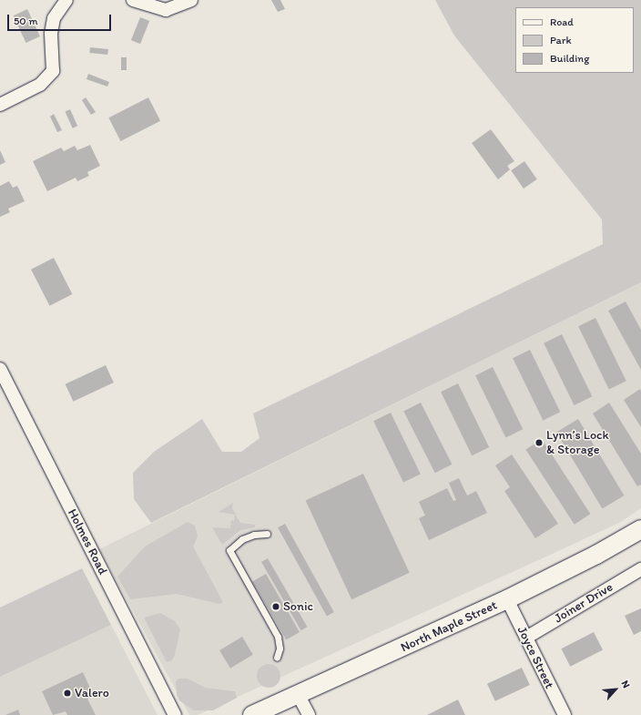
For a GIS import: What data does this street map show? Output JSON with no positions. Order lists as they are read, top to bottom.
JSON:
{
  "streets": {
    "main road": ["North Maple Street"],
    "street": ["Holmes Road", "Joiner Drive", "Joyce Street"]
  },
  "crossings": [
    ["Joiner Drive", "Joyce Street"],
    ["North Maple Street", "Joyce Street"]
  ],
  "places": ["Lynn’s Lock & Storage", "Sonic", "Valero"],
  "legend": ["Road", "Park", "Building"],
  "scale_bar": "50 m",
  "north": "top right"
}
